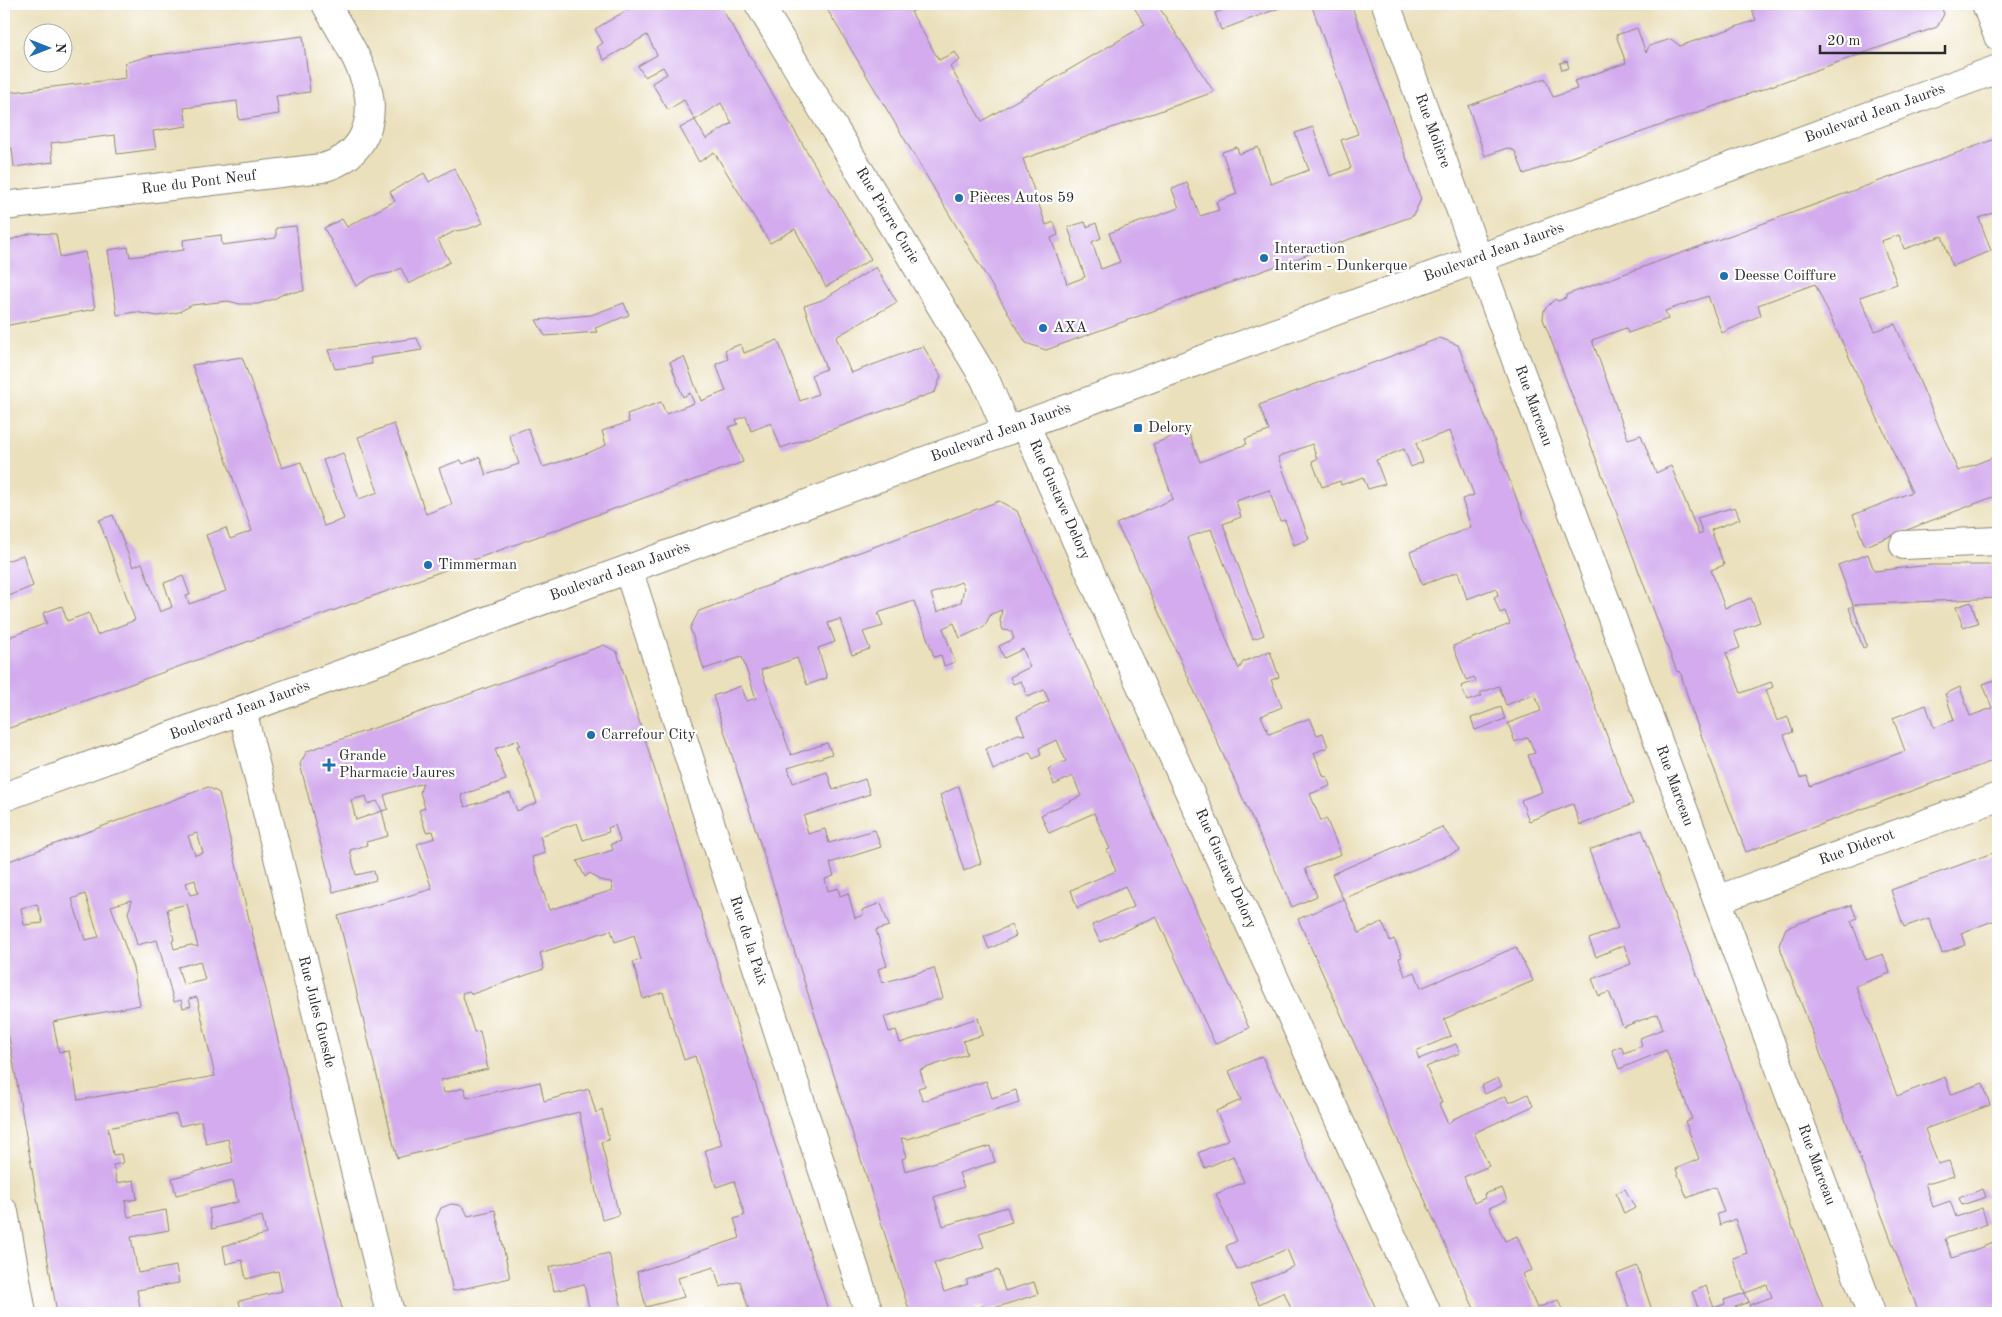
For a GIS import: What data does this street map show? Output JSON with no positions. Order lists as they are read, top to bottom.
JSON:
{
  "streets": {
    "street": [
      "Boulevard Jean Jaurès",
      "Rue Molière",
      "Rue du Pont Neuf",
      "Rue Pierre Curie",
      "Rue Marceau",
      "Rue Gustave Delory",
      "Rue Diderot",
      "Rue de la Paix",
      "Rue Jules Guesde"
    ]
  },
  "crossings": [
    ["Boulevard Jean Jaurès", "Rue Molière"],
    ["Boulevard Jean Jaurès", "Rue Pierre Curie"],
    ["Boulevard Jean Jaurès", "Rue Marceau"],
    ["Boulevard Jean Jaurès", "Rue Gustave Delory"],
    ["Boulevard Jean Jaurès", "Rue de la Paix"],
    ["Boulevard Jean Jaurès", "Rue Jules Guesde"],
    ["Rue Molière", "Rue Marceau"],
    ["Rue Pierre Curie", "Rue Gustave Delory"],
    ["Rue Marceau", "Rue Diderot"]
  ],
  "places": {
    "other": [
      "Pièces Autos 59",
      "Interaction Interim - Dunkerque",
      "Deesse Coiffure",
      "AXA",
      "Timmerman",
      "Carrefour City"
    ],
    "transit": ["Delory"],
    "health": ["Grande Pharmacie Jaures"]
  },
  "scale_bar": "20 m",
  "north": "right"
}
